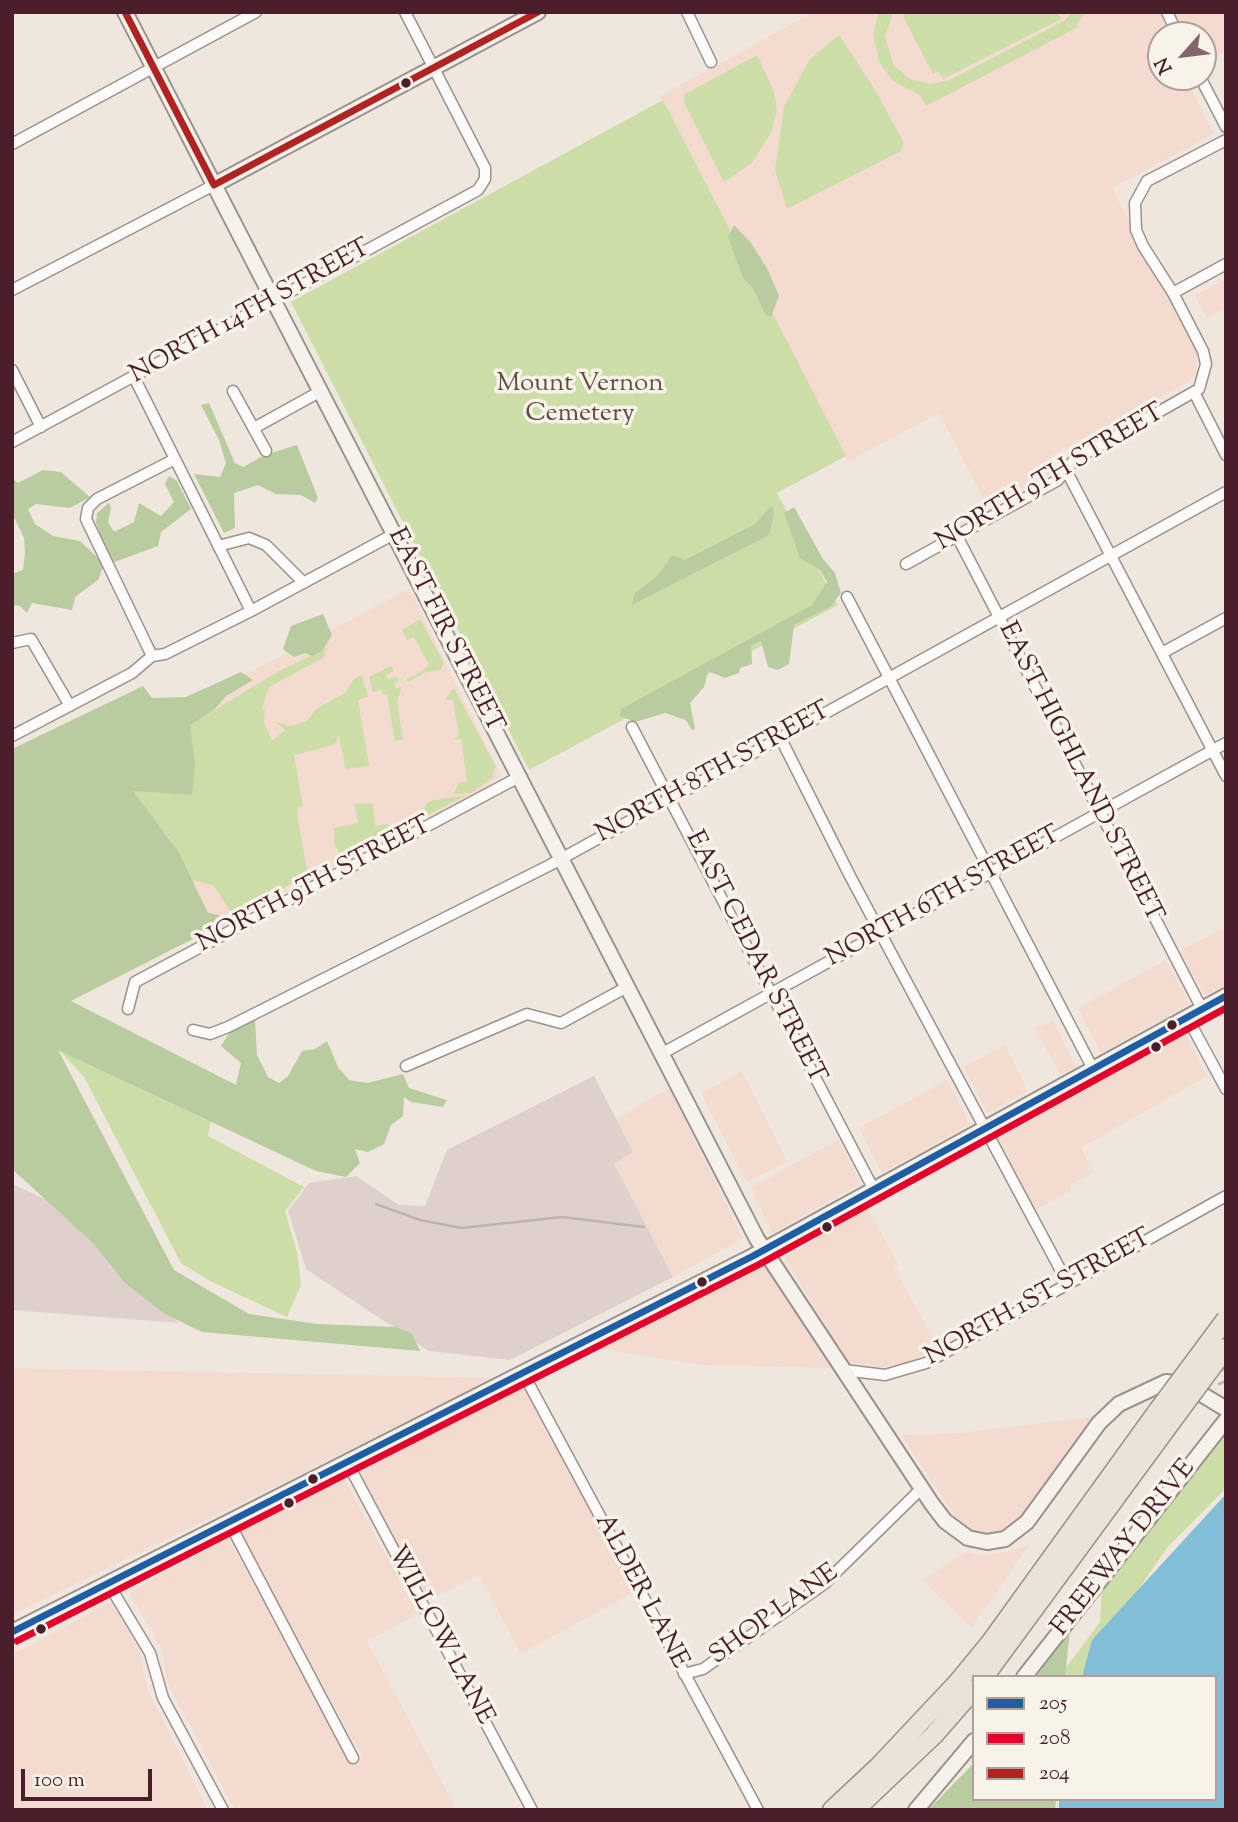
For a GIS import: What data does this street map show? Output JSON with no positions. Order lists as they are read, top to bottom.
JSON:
{
  "streets": {
    "street": [
      "NORTH 14TH STREET",
      "NORTH 9TH STREET",
      "EAST FIR STREET",
      "EAST HIGHLAND STREET",
      "NORTH 8TH STREET",
      "NORTH 6TH STREET",
      "EAST CEDAR STREET",
      "NORTH 1ST STREET",
      "FREEWAY DRIVE",
      "ALDER LANE",
      "SHOP LANE",
      "WILLOW LANE"
    ]
  },
  "crossings": [
    ["NORTH 14TH STREET", "EAST FIR STREET"],
    ["NORTH 9TH STREET", "EAST FIR STREET"],
    ["NORTH 9TH STREET", "EAST HIGHLAND STREET"],
    ["EAST FIR STREET", "NORTH 8TH STREET"],
    ["EAST FIR STREET", "NORTH 6TH STREET"],
    ["EAST FIR STREET", "NORTH 1ST STREET"],
    ["EAST FIR STREET", "SHOP LANE"],
    ["EAST HIGHLAND STREET", "NORTH 8TH STREET"],
    ["EAST HIGHLAND STREET", "NORTH 6TH STREET"],
    ["NORTH 8TH STREET", "EAST CEDAR STREET"],
    ["NORTH 6TH STREET", "EAST CEDAR STREET"],
    ["ALDER LANE", "SHOP LANE"]
  ],
  "parks": ["Mount Vernon Cemetery"],
  "lines": ["transit line 204", "transit line 205", "transit line 208"],
  "legend": ["205", "208", "204"],
  "scale_bar": "100 m",
  "north": "bottom left"
}
